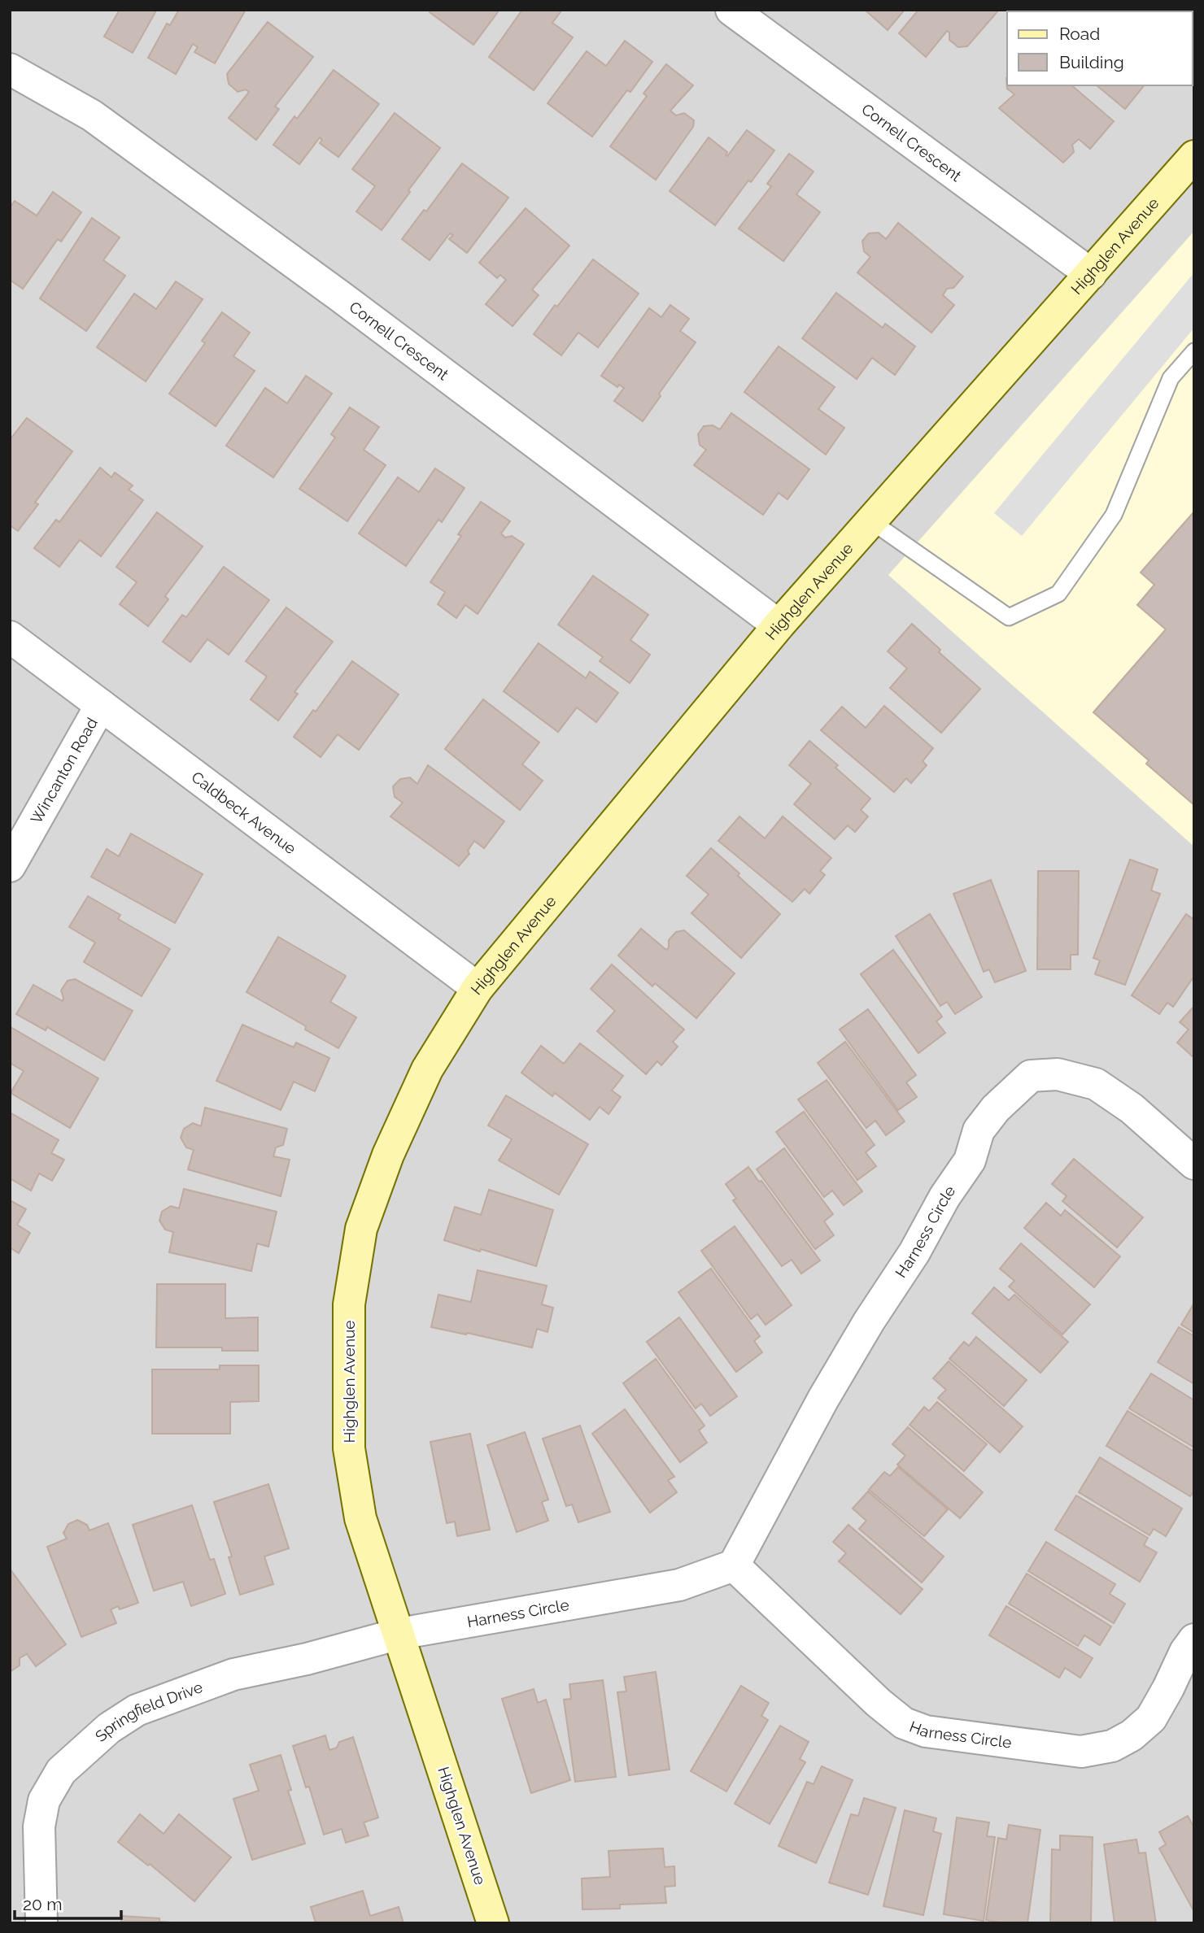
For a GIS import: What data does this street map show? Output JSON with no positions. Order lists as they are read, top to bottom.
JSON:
{
  "streets": {
    "street": [
      "Cornell Crescent",
      "Highglen Avenue",
      "Wincanton Road",
      "Caldbeck Avenue",
      "Harness Circle",
      "Springfield Drive"
    ]
  },
  "crossings": [
    ["Cornell Crescent", "Highglen Avenue"],
    ["Highglen Avenue", "Caldbeck Avenue"],
    ["Highglen Avenue", "Harness Circle"],
    ["Highglen Avenue", "Springfield Drive"],
    ["Wincanton Road", "Caldbeck Avenue"],
    ["Harness Circle", "Springfield Drive"]
  ],
  "legend": ["Road", "Building"],
  "scale_bar": "20 m"
}
